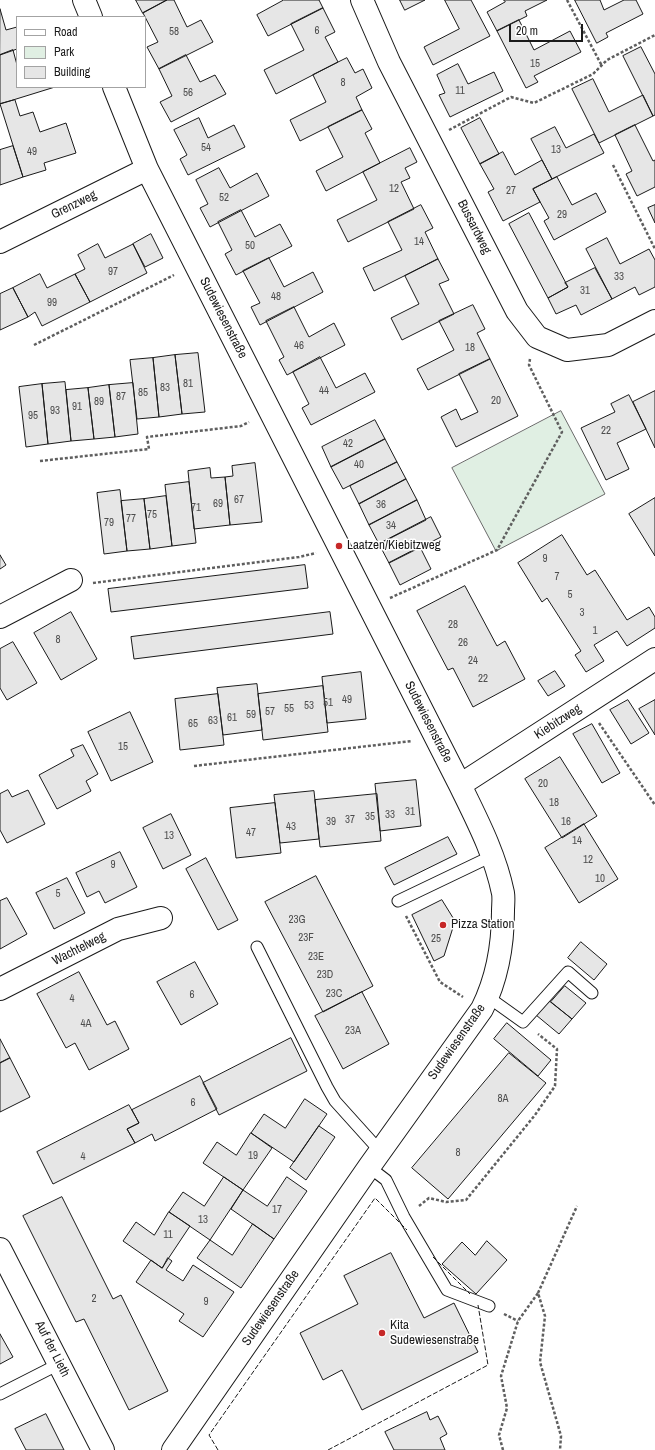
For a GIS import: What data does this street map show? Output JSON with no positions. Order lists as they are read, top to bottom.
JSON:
{
  "streets": {
    "street": [
      "Grenzweg",
      "Bussardweg",
      "Sudewiesenstraße",
      "Kiebitzweg",
      "Wachtelweg",
      "Auf der Lieth"
    ]
  },
  "crossings": [
    ["Grenzweg", "Sudewiesenstraße"],
    ["Sudewiesenstraße", "Kiebitzweg"]
  ],
  "places": ["Laatzen/Kiebitzweg", "Pizza Station", "Kita Sudewiesenstraße"],
  "house_numbers": [
    "6",
    "58",
    "15",
    "8",
    "11",
    "56",
    "54",
    "13",
    "49",
    "12",
    "27",
    "52",
    "29",
    "14",
    "50",
    "97",
    "33",
    "31",
    "48",
    "99",
    "46",
    "18",
    "81",
    "83",
    "44",
    "85",
    "87",
    "20",
    "89",
    "91",
    "93",
    "95",
    "22",
    "42",
    "40",
    "67",
    "69",
    "36",
    "71",
    "75",
    "77",
    "79",
    "34",
    "9",
    "7",
    "5",
    "3",
    "28",
    "1",
    "8",
    "26",
    "24",
    "22",
    "49",
    "51",
    "53",
    "55",
    "57",
    "59",
    "61",
    "63",
    "65",
    "15",
    "20",
    "18",
    "31",
    "33",
    "35",
    "37",
    "39",
    "16",
    "43",
    "47",
    "13",
    "14",
    "12",
    "9",
    "10",
    "5",
    "23G",
    "23F",
    "25",
    "23E",
    "23D",
    "23C",
    "6",
    "4",
    "4A",
    "23A",
    "8A",
    "6",
    "8",
    "19",
    "4",
    "17",
    "13",
    "11",
    "2",
    "9"
  ],
  "legend": ["Road", "Park", "Building"],
  "scale_bar": "20 m"
}
